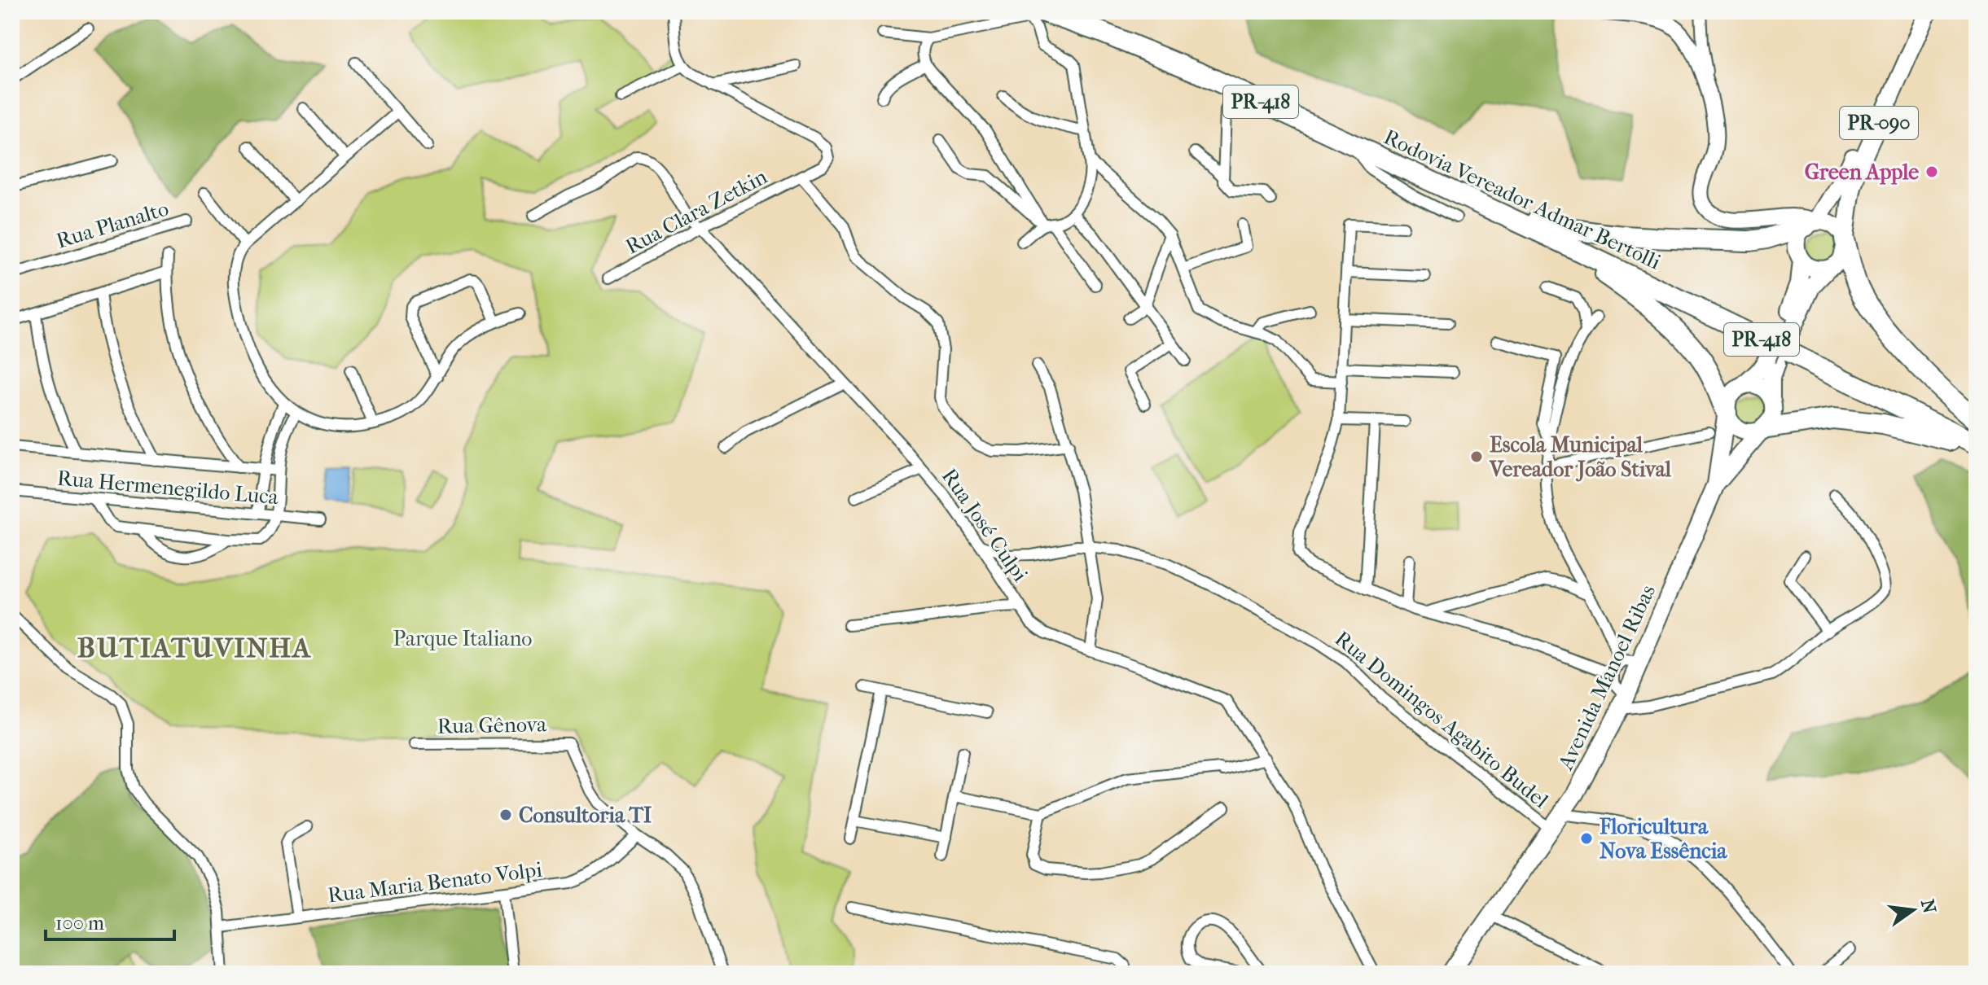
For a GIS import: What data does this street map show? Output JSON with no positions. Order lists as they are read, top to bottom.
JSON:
{
  "streets": {
    "highway": ["PR-418", "Rodovia Vereador Admar Bertolli"],
    "main road": ["PR-090", "Avenida Manoel Ribas"],
    "street": [
      "Rua Clara Zetkin",
      "Rua Planalto",
      "Rua Hermenegildo Luca",
      "Rua José Culpi",
      "Rua Domingos Agabito Budel",
      "Rua Gênova",
      "Rua Maria Benato Volpi"
    ]
  },
  "crossings": [
    ["Rua Clara Zetkin", "Rua José Culpi"],
    ["Rua José Culpi", "Rua Domingos Agabito Budel"],
    ["Avenida Manoel Ribas", "Rua Domingos Agabito Budel"],
    ["Rua Gênova", "Rua Maria Benato Volpi"]
  ],
  "districts": ["BUTIATUVINHA"],
  "parks": ["Parque Italiano"],
  "places": [
    "Green Apple",
    "Escola Municipal Vereador João Stival",
    "Consultoria TI",
    "Floricultura Nova Essência"
  ],
  "scale_bar": "100 m",
  "north": "right"
}
